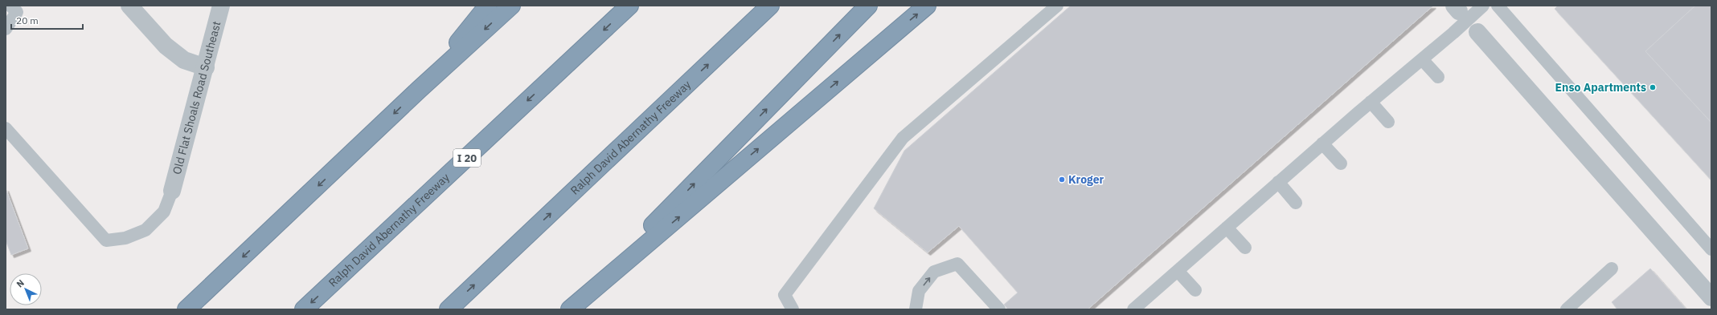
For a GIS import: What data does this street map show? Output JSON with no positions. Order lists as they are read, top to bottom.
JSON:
{
  "streets": {
    "highway": ["Ralph David Abernathy Freeway", "I 20"],
    "street": ["Old Flat Shoals Road Southeast"]
  },
  "places": ["Enso Apartments", "Kroger"],
  "scale_bar": "20 m",
  "north": "top left"
}
